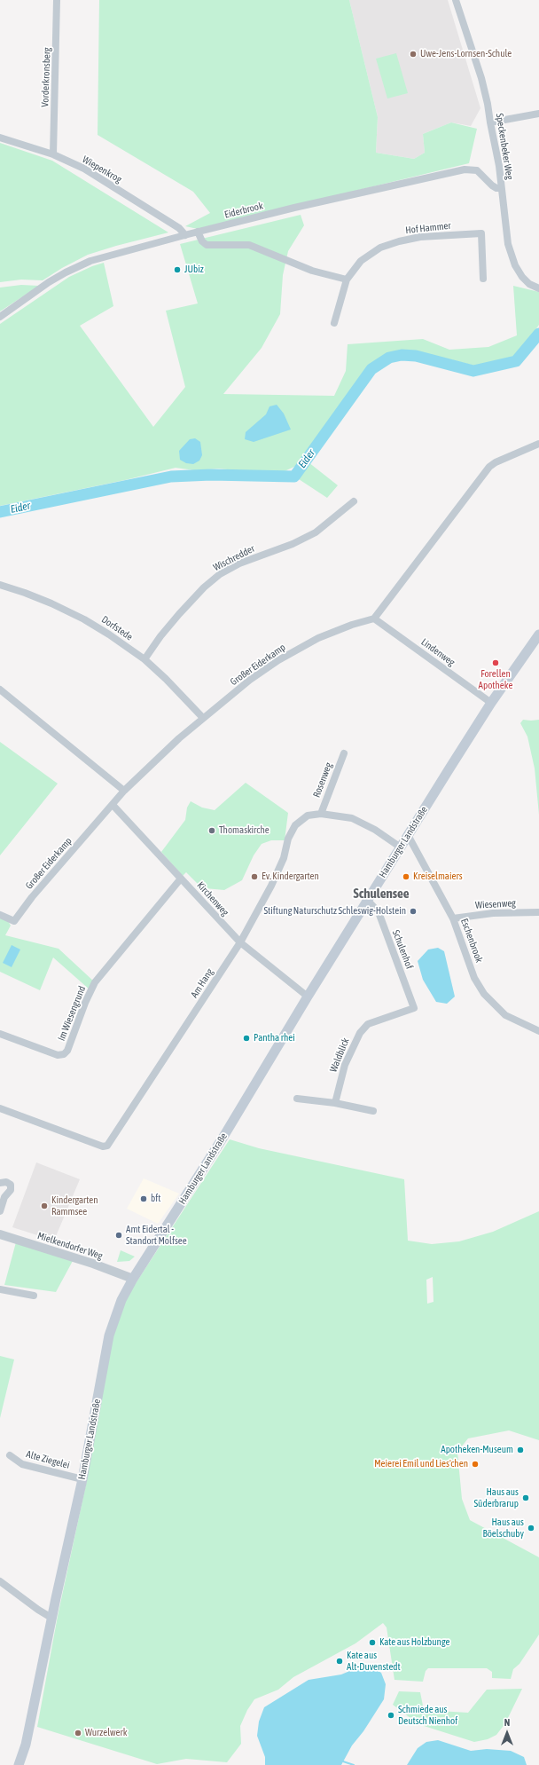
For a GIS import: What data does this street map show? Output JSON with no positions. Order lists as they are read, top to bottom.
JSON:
{
  "streets": {
    "main road": ["Hamburger Landstraße"],
    "street": [
      "Vorderkronsberg",
      "Speckenbeker Weg",
      "Wiepenkrog",
      "Eiderbrook",
      "Hof Hammer",
      "Wischredder",
      "Dorfstede",
      "Lindenweg",
      "Großer Eiderkamp",
      "Rosenweg",
      "Kirchenweg",
      "Wiesenweg",
      "Eschenbrook",
      "Schulenhof",
      "Am Hang",
      "Im Wiesengrund",
      "Waldblick",
      "Mielkendorfer Weg",
      "Alte Ziegelei"
    ]
  },
  "crossings": [
    ["Vorderkronsberg", "Wiepenkrog"],
    ["Speckenbeker Weg", "Eiderbrook"],
    ["Wiepenkrog", "Eiderbrook"],
    ["Wischredder", "Dorfstede"],
    ["Dorfstede", "Großer Eiderkamp"],
    ["Lindenweg", "Großer Eiderkamp"],
    ["Lindenweg", "Hamburger Landstraße"],
    ["Großer Eiderkamp", "Kirchenweg"],
    ["Rosenweg", "Am Hang"],
    ["Hamburger Landstraße", "Kirchenweg"],
    ["Hamburger Landstraße", "Eschenbrook"],
    ["Hamburger Landstraße", "Schulenhof"],
    ["Hamburger Landstraße", "Am Hang"],
    ["Hamburger Landstraße", "Mielkendorfer Weg"],
    ["Hamburger Landstraße", "Alte Ziegelei"],
    ["Kirchenweg", "Am Hang"],
    ["Kirchenweg", "Im Wiesengrund"],
    ["Wiesenweg", "Eschenbrook"],
    ["Schulenhof", "Waldblick"]
  ],
  "districts": ["Schulensee"],
  "water": ["Eider"],
  "places": [
    "Uwe-Jens-Lornsen-Schule",
    "JUbiz",
    "Forellen Apotheke",
    "Thomaskirche",
    "Ev. Kindergarten",
    "Kreiselmaiers",
    "Stiftung Naturschutz Schleswig-Holstein",
    "Pantha rhei",
    "bft",
    "Kindergarten Rammsee",
    "Amt Eidertal - Standort Molfsee",
    "Apotheken-Museum",
    "Meierei Emil und Lies'chen",
    "Haus aus Süderbrarup",
    "Haus aus Böelschuby",
    "Kate aus Holzbunge",
    "Kate aus Alt-Duvenstedt",
    "Schmiede aus Deutsch Nienhof",
    "Wurzelwerk"
  ],
  "north": "top"
}
